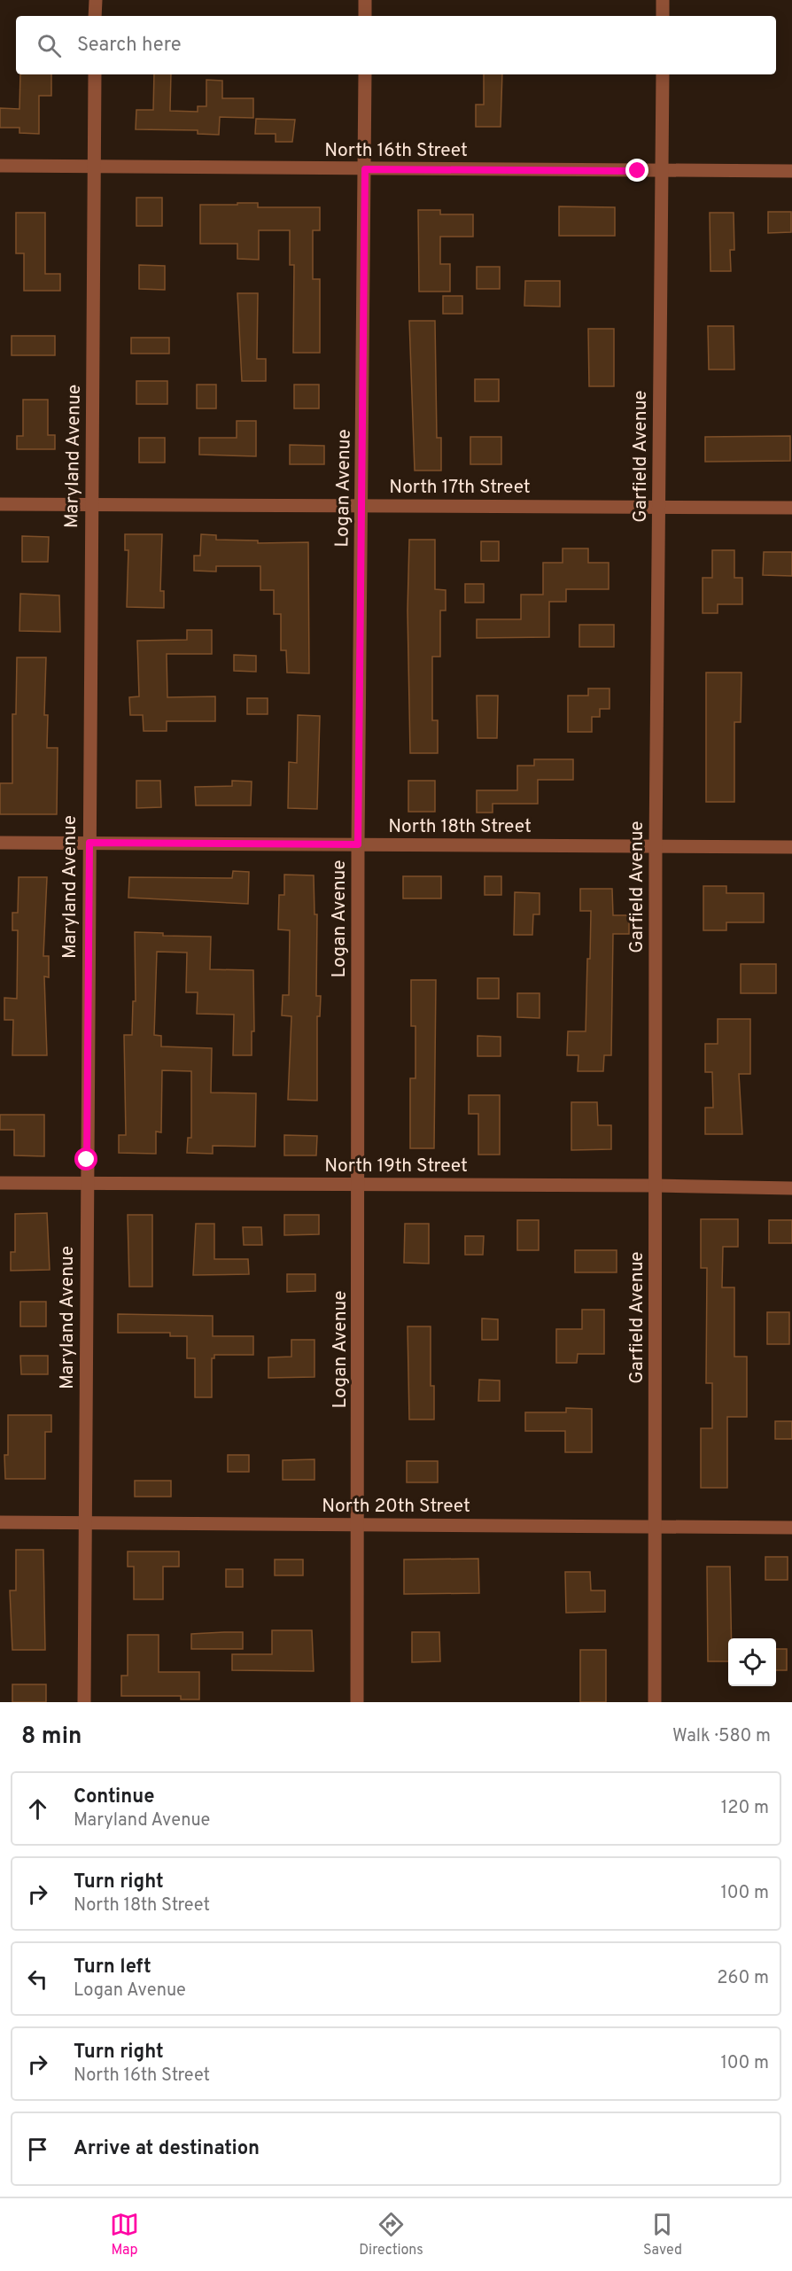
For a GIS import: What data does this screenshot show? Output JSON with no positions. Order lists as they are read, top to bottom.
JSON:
{
  "streets": {
    "street": [
      "North 16th Street",
      "Maryland Avenue",
      "Garfield Avenue",
      "North 17th Street",
      "Logan Avenue",
      "North 18th Street",
      "North 19th Street",
      "North 20th Street"
    ]
  },
  "crossings": [
    ["North 16th Street", "Maryland Avenue"],
    ["North 16th Street", "Garfield Avenue"],
    ["North 16th Street", "Logan Avenue"],
    ["Maryland Avenue", "North 17th Street"],
    ["Maryland Avenue", "North 18th Street"],
    ["Maryland Avenue", "North 19th Street"],
    ["Maryland Avenue", "North 20th Street"],
    ["Garfield Avenue", "North 17th Street"],
    ["Garfield Avenue", "North 18th Street"],
    ["Garfield Avenue", "North 19th Street"],
    ["Garfield Avenue", "North 20th Street"],
    ["North 17th Street", "Logan Avenue"],
    ["Logan Avenue", "North 18th Street"],
    ["Logan Avenue", "North 19th Street"],
    ["Logan Avenue", "North 20th Street"]
  ],
  "page": {
    "search": "Search here",
    "heading": ["8 min", "Walk · 580 m"],
    "list": [
      ["Continue", "Maryland Avenue", "120 m"],
      ["Turn right", "North 18th Street", "100 m"],
      ["Turn left", "Logan Avenue", "260 m"],
      ["Turn right", "North 16th Street", "100 m"],
      "Arrive at destination"
    ],
    "nav": ["Map", "Directions", "Saved"]
  }
}
